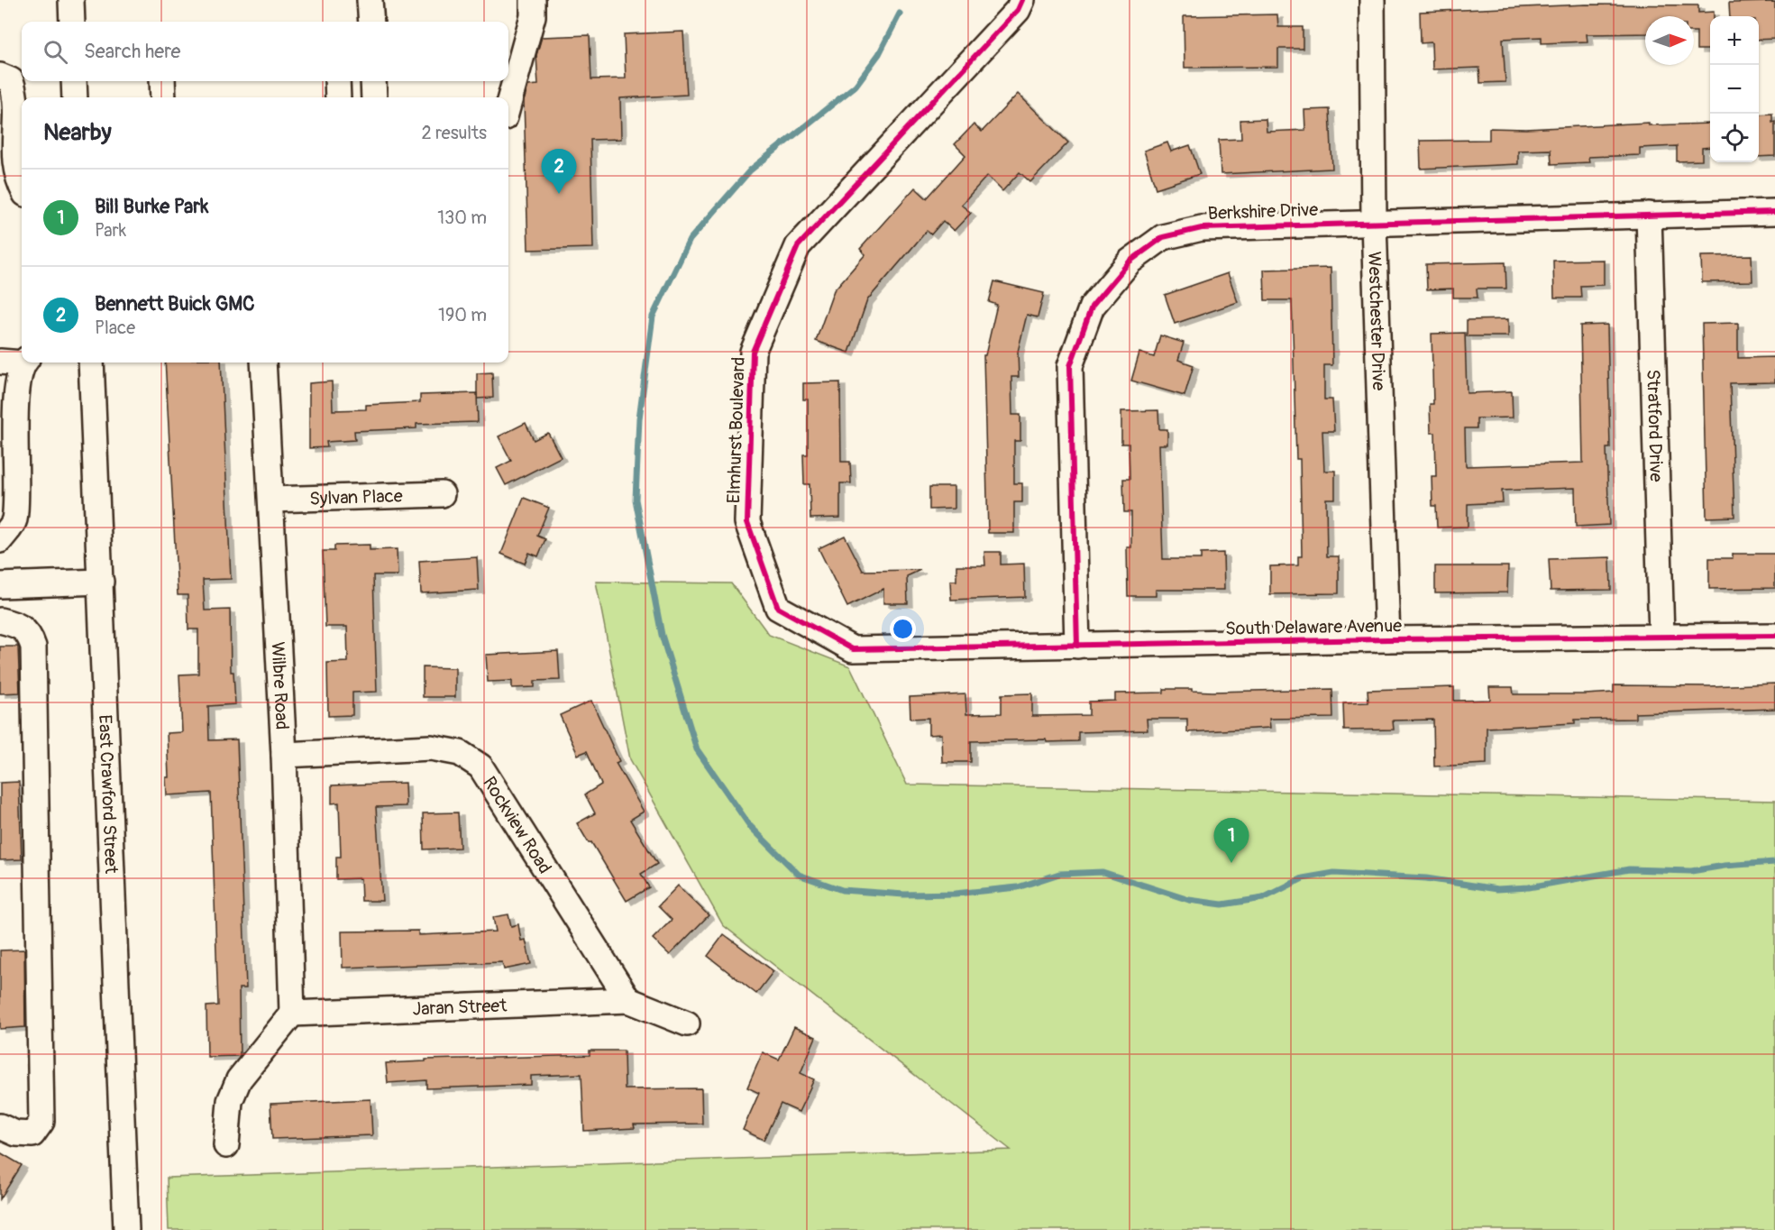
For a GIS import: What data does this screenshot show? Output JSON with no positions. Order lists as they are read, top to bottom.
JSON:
{
  "streets": {
    "street": [
      "Berkshire Drive",
      "Westchester Drive",
      "Stratford Drive",
      "Elmhurst Boulevard",
      "Sylvan Place",
      "South Delaware Avenue",
      "Wilbre Road",
      "East Crawford Street",
      "Rockview Road",
      "Jaran Street"
    ]
  },
  "crossings": [
    ["Berkshire Drive", "Westchester Drive"],
    ["Berkshire Drive", "Stratford Drive"],
    ["Berkshire Drive", "South Delaware Avenue"],
    ["Westchester Drive", "South Delaware Avenue"],
    ["Stratford Drive", "South Delaware Avenue"],
    ["Elmhurst Boulevard", "South Delaware Avenue"],
    ["Sylvan Place", "Wilbre Road"],
    ["Wilbre Road", "Rockview Road"],
    ["Wilbre Road", "Jaran Street"],
    ["Rockview Road", "Jaran Street"]
  ],
  "north": "right",
  "page": {
    "map_buttons": ["+", "−"],
    "search": "Search here",
    "heading": ["Nearby", "2 results"],
    "pins": ["2", "1"],
    "list": [
      {
        "mark": "1",
        "name": "Bill Burke Park",
        "note": "Park",
        "value": "130 m"
      },
      {
        "mark": "2",
        "name": "Bennett Buick GMC",
        "note": "Place",
        "value": "190 m"
      }
    ]
  }
}
